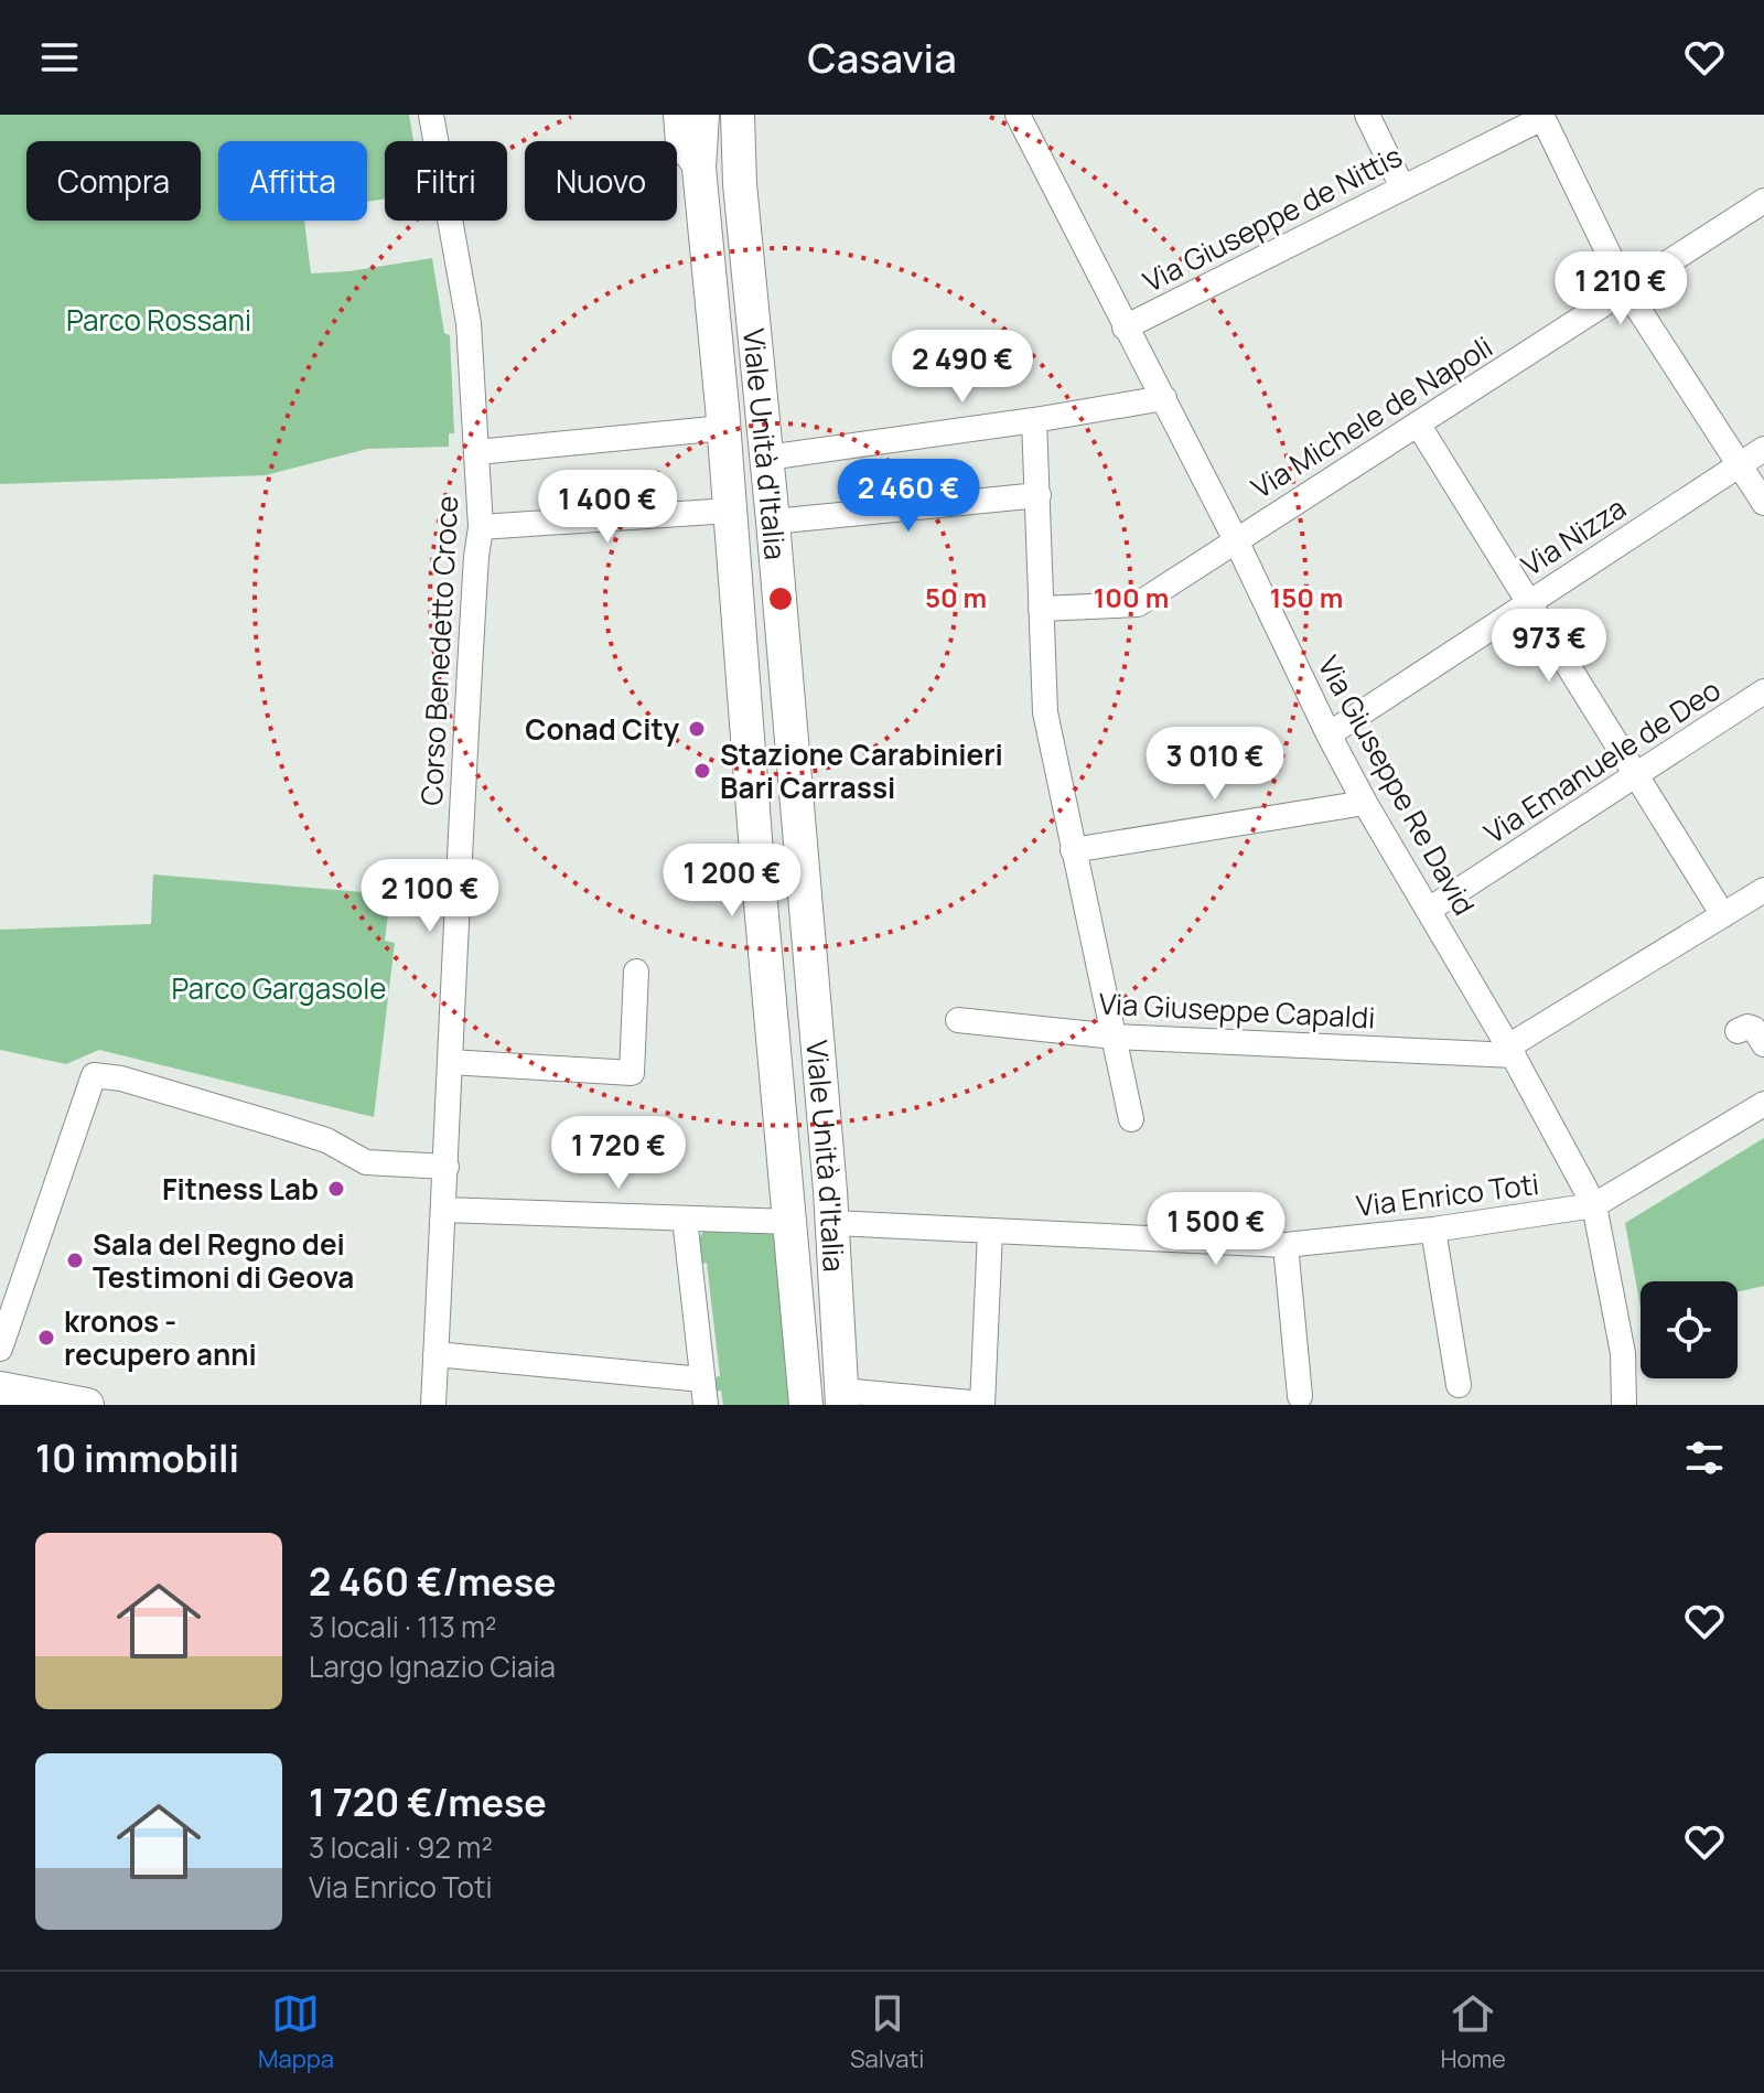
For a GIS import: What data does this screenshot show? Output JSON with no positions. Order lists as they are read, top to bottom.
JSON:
{
  "streets": {
    "main road": ["Viale Unità d'Italia"],
    "street": [
      "Via Giuseppe de Nittis",
      "Via Michele de Napoli",
      "Via Nizza",
      "Corso Benedetto Croce",
      "Via Emanuele de Deo",
      "Via Giuseppe Re David",
      "Via Giuseppe Capaldi",
      "Via Enrico Toti"
    ]
  },
  "crossings": [
    ["Via Giuseppe de Nittis", "Via Giuseppe Re David"],
    ["Via Michele de Napoli", "Via Giuseppe Re David"],
    ["Viale Unità d'Italia", "Via Enrico Toti"],
    ["Via Nizza", "Via Giuseppe Re David"],
    ["Via Emanuele de Deo", "Via Giuseppe Re David"],
    ["Via Giuseppe Re David", "Via Giuseppe Capaldi"],
    ["Via Giuseppe Re David", "Via Enrico Toti"]
  ],
  "parks": ["Parco Rossani", "Parco Gargasole"],
  "places": [
    "Conad City",
    "Stazione Carabinieri Bari Carrassi",
    "Fitness Lab",
    "Sala del Regno dei Testimoni di Geova",
    "kronos - recupero anni"
  ],
  "page": {
    "header": "Casavia",
    "chip": [
      "Compra",
      "Affitta",
      "Filtri",
      "Nuovo"
    ],
    "price": [
      "1 210 €",
      "2 490 €",
      "2 460 €",
      "1 400 €",
      "973 €",
      "3 010 €",
      "1 200 €",
      "2 100 €",
      "1 720 €",
      "1 500 €"
    ],
    "heading": "10 immobili",
    "list": [
      {
        "name": "2 460 €/mese",
        "note": "3 locali · 113 m² · Largo Ignazio Ciaia"
      },
      {
        "name": "1 720 €/mese",
        "note": "3 locali · 92 m² · Via Enrico Toti"
      }
    ],
    "tabs": ["Mappa", "Salvati", "Home"]
  },
  "rings": ["50 m", "100 m", "150 m"]
}
